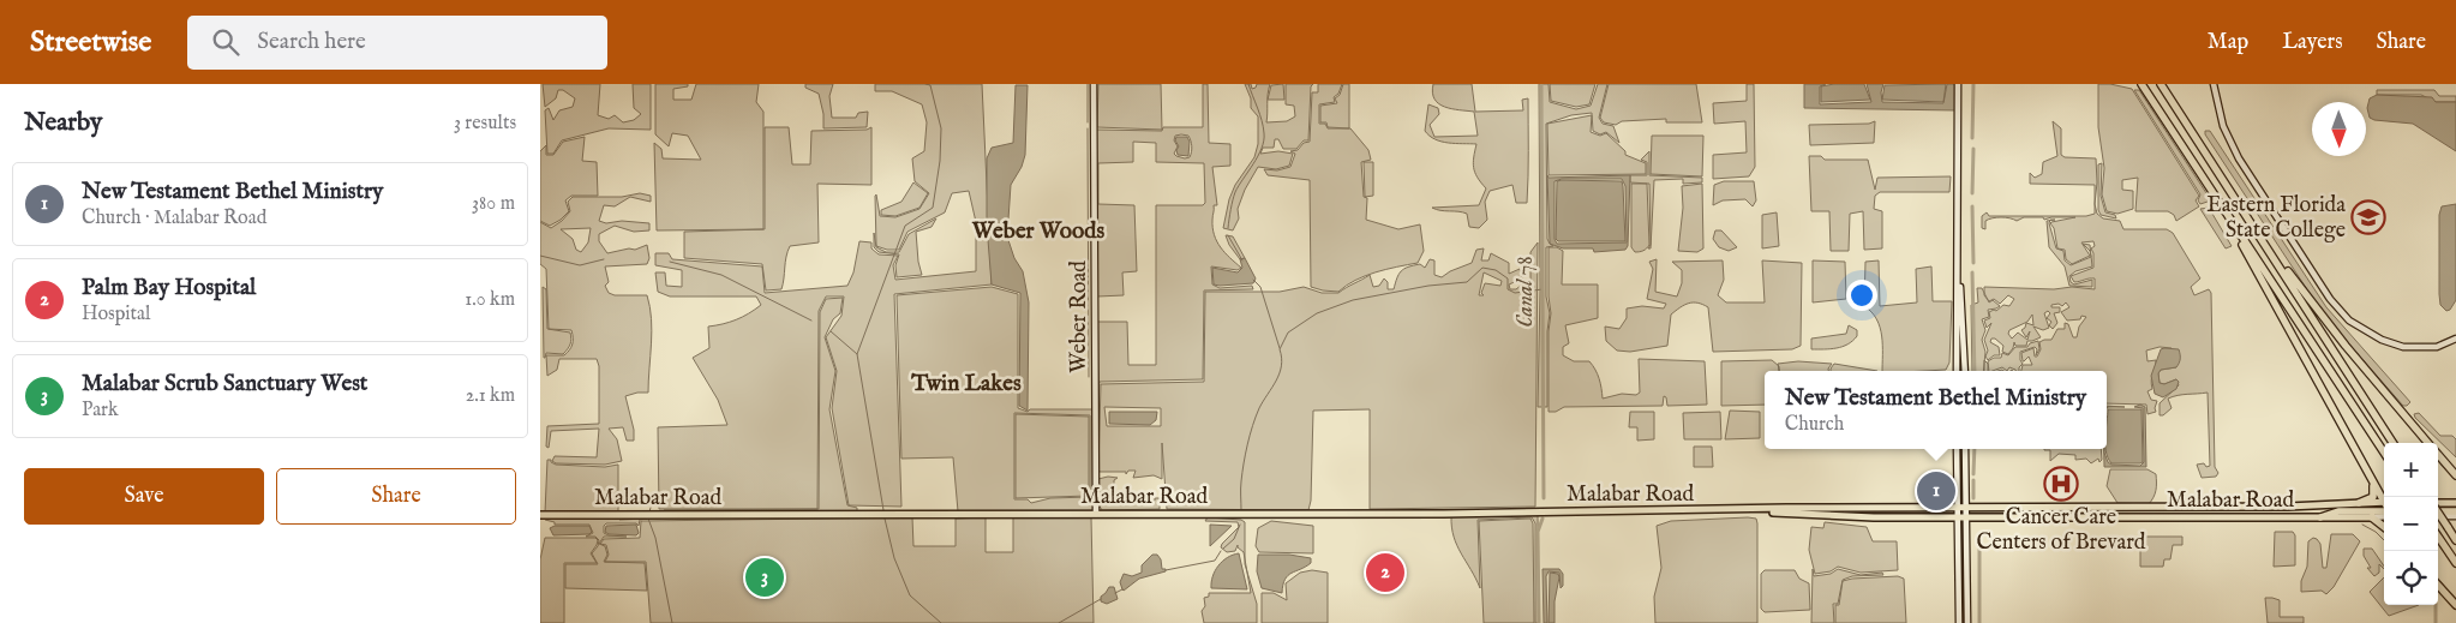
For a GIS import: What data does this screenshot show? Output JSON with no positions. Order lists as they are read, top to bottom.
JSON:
{
  "streets": {
    "main road": ["Malabar Road"],
    "street": ["Weber Road"]
  },
  "crossings": [
    ["Weber Road", "Malabar Road"]
  ],
  "districts": ["Weber Woods", "Twin Lakes"],
  "water": ["Canal 78"],
  "places": {
    "school or university": ["Eastern Florida State College"],
    "hospital": ["Cancer Care Centers of Brevard"]
  },
  "north": "bottom",
  "page": {
    "header": "Streetwise",
    "search": "Search here",
    "nav": ["Map", "Layers", "Share"],
    "heading": ["Nearby", "3 results"],
    "list": [
      {
        "mark": "1",
        "name": "New Testament Bethel Ministry",
        "note": "Church · Malabar Road",
        "value": "380 m"
      },
      {
        "mark": "2",
        "name": "Palm Bay Hospital",
        "note": "Hospital",
        "value": "1.0 km"
      },
      {
        "mark": "3",
        "name": "Malabar Scrub Sanctuary West",
        "note": "Park",
        "value": "2.1 km"
      }
    ],
    "popup": ["New Testament Bethel Ministry", "Church"],
    "map_buttons": ["+", "−"],
    "buttons": ["Save", "Share"],
    "pins": ["1", "2", "3"]
  }
}
